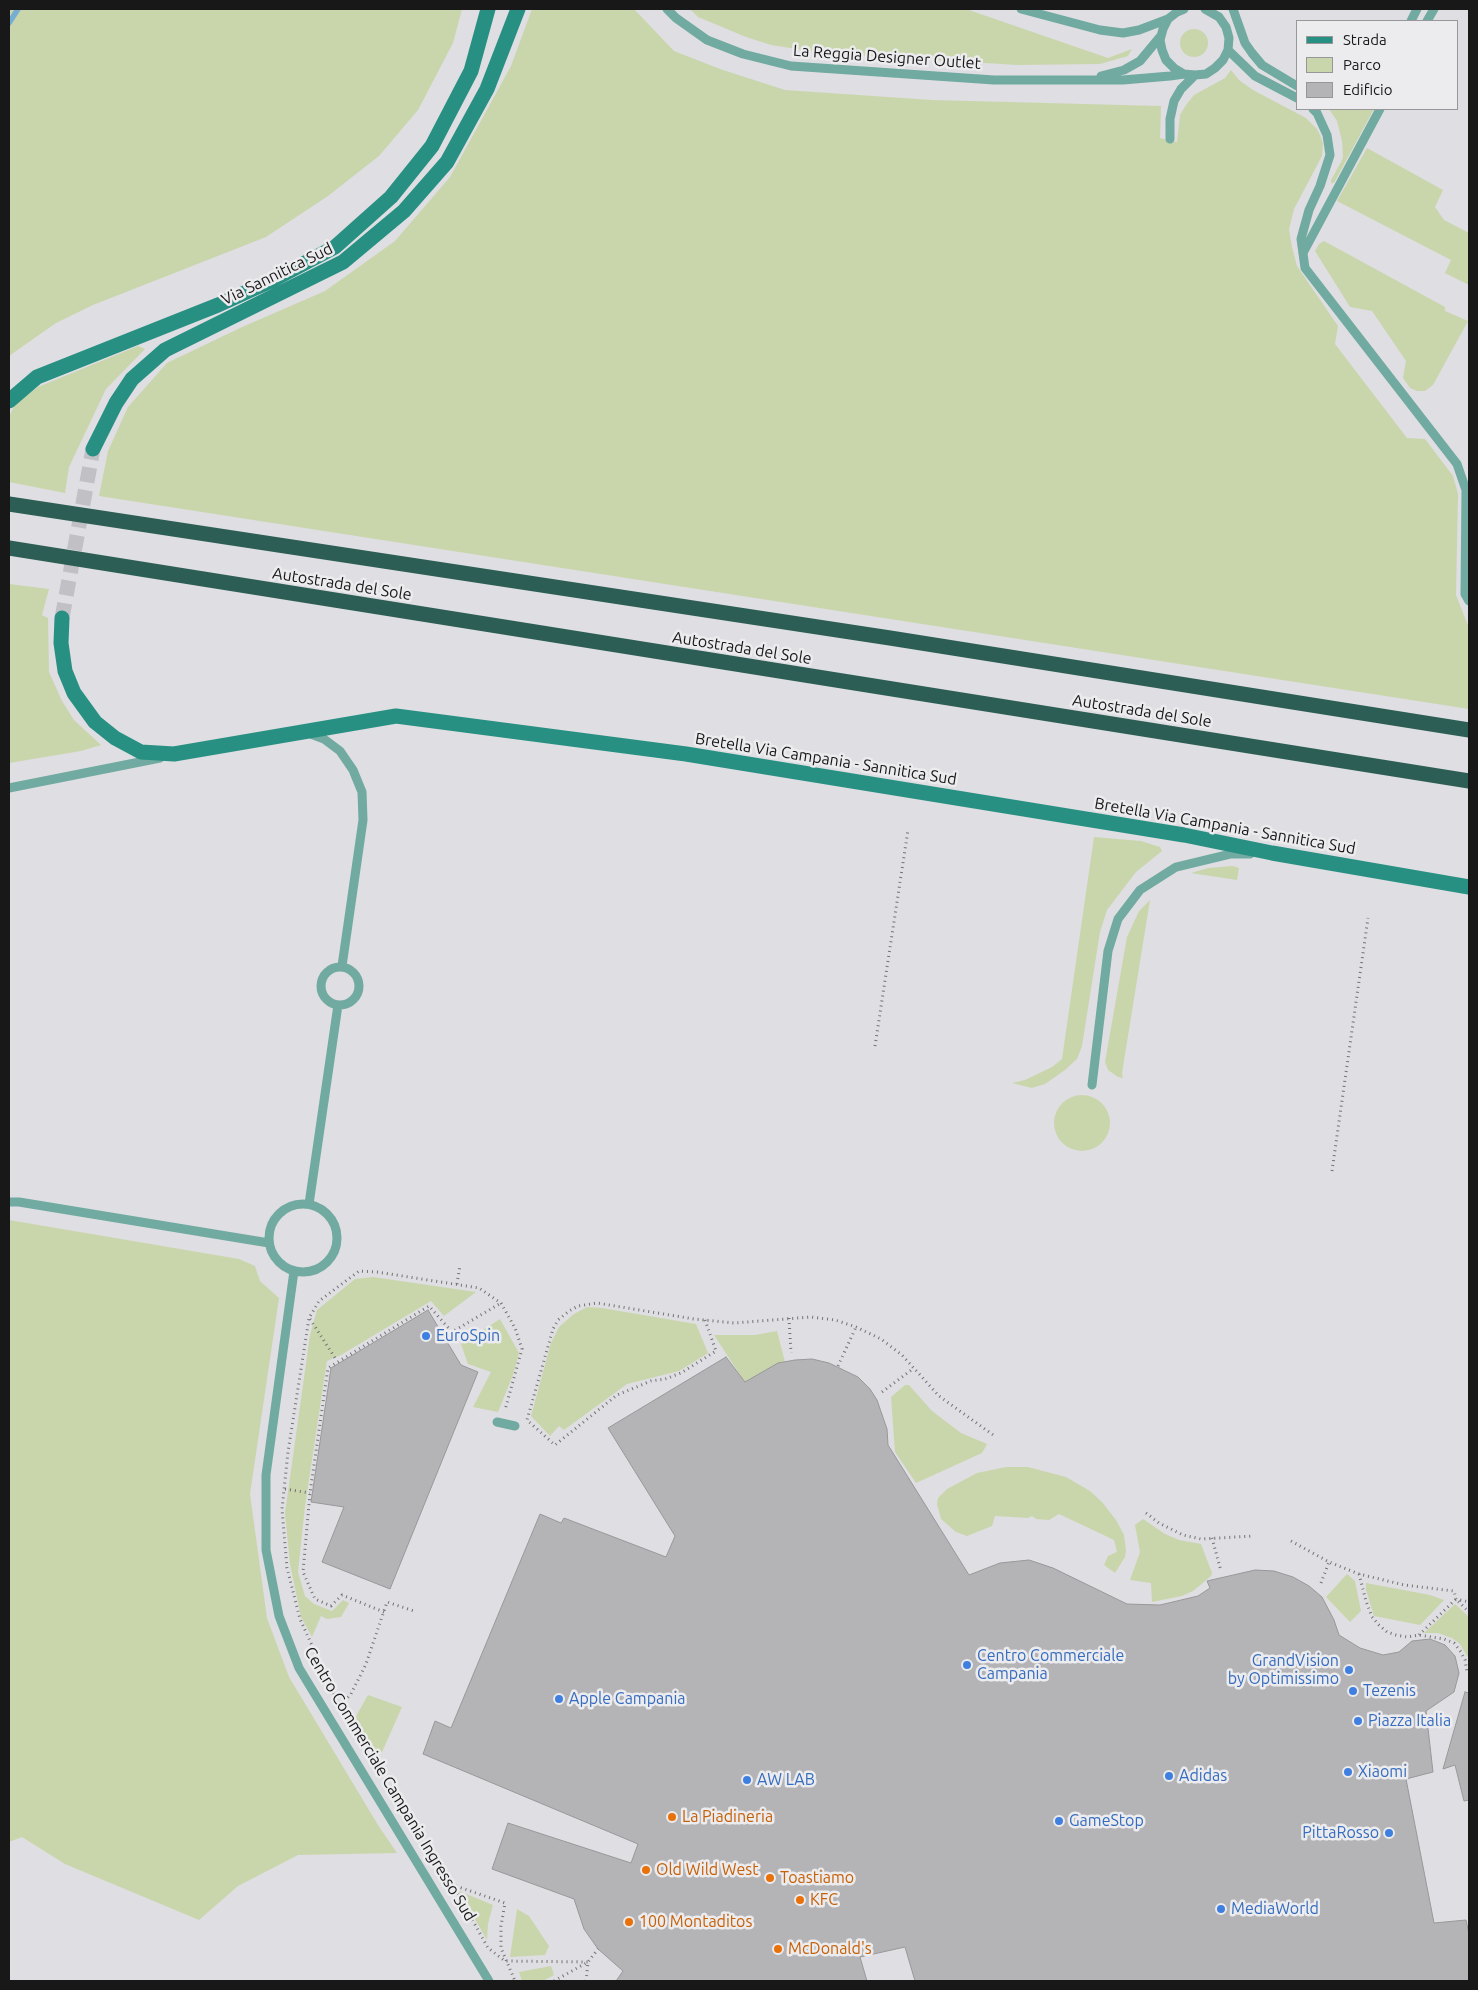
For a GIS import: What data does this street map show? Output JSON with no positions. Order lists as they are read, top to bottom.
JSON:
{
  "streets": {
    "highway": ["Autostrada del Sole"],
    "street": ["Via Sannitica Sud", "Bretella Via Campania - Sannitica Sud"],
    "lane": ["La Reggia Designer Outlet", "Centro Commerciale Campania Ingresso Sud"]
  },
  "places": [
    "EuroSpin",
    "Centro Commerciale Campania",
    "GrandVision by Optimissimo",
    "Tezenis",
    "Apple Campania",
    "Piazza Italia",
    "Xiaomi",
    "Adidas",
    "AW LAB",
    "La Piadineria",
    "GameStop",
    "PittaRosso",
    "Old Wild West",
    "Toastiamo",
    "KFC",
    "MediaWorld",
    "100 Montaditos",
    "McDonald's"
  ],
  "legend": ["Strada", "Parco", "Edificio"]
}
